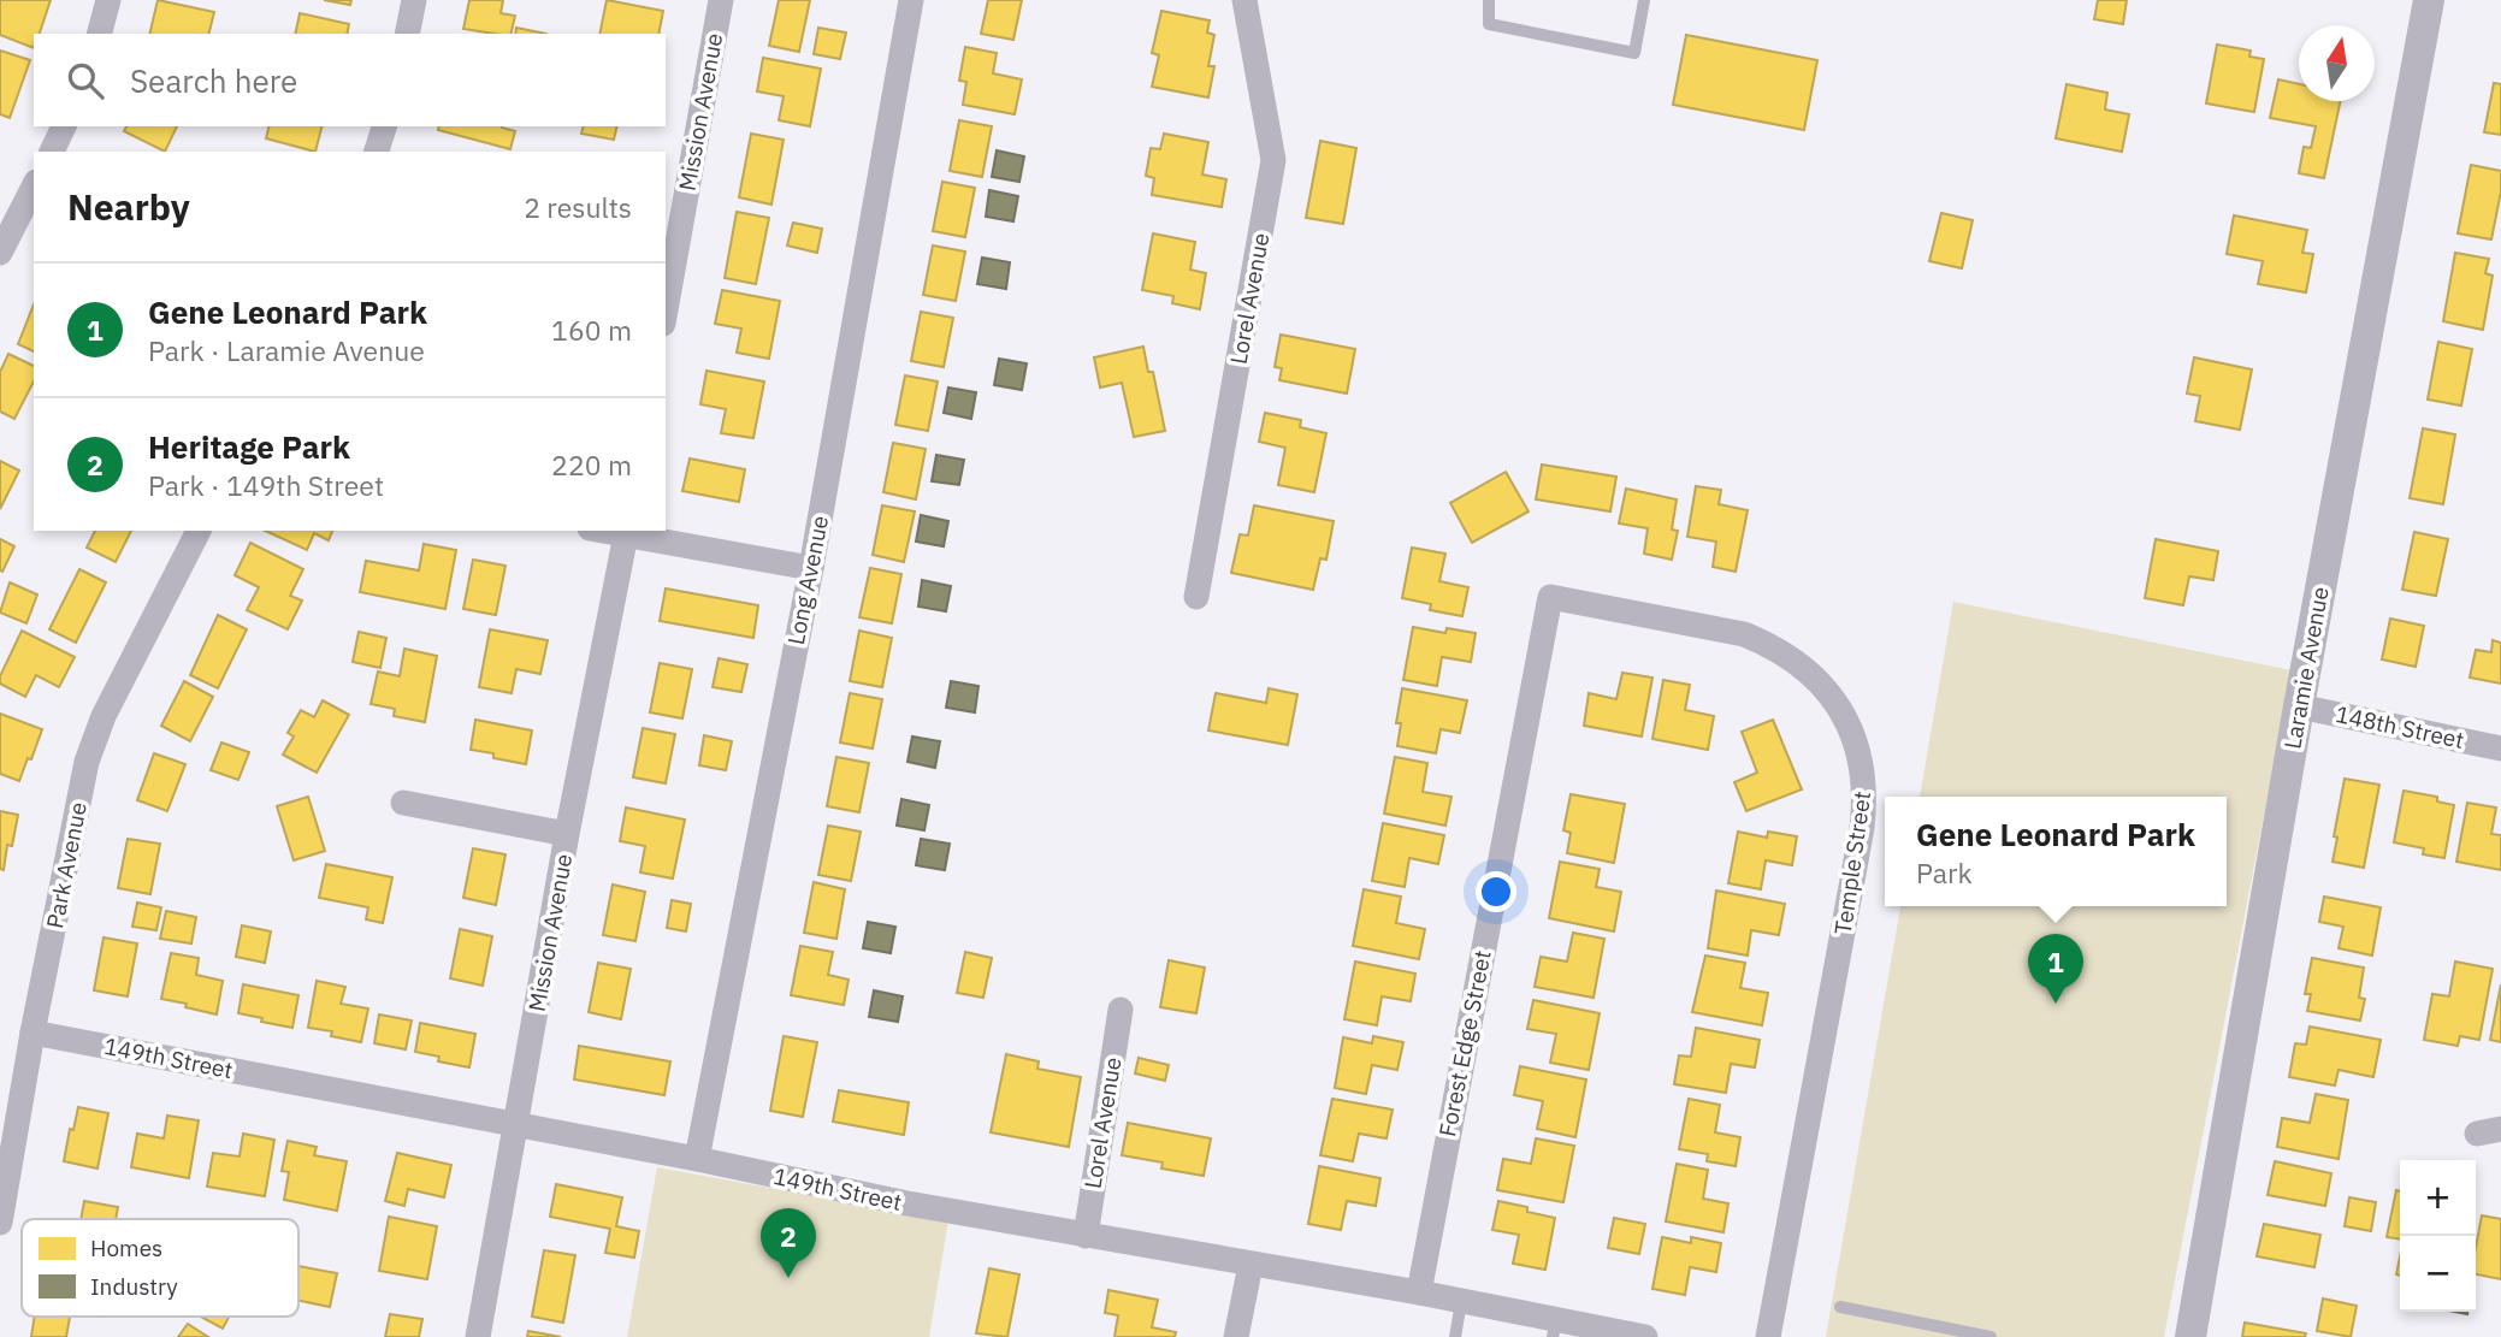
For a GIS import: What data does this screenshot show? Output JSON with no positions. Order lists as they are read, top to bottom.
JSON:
{
  "streets": {
    "street": [
      "Mission Avenue",
      "Lorel Avenue",
      "Long Avenue",
      "Laramie Avenue",
      "148th Street",
      "Temple Street",
      "Park Avenue",
      "Forest Edge Street",
      "149th Street"
    ]
  },
  "crossings": [
    ["Mission Avenue", "149th Street"],
    ["Lorel Avenue", "149th Street"],
    ["Long Avenue", "149th Street"],
    ["Laramie Avenue", "148th Street"],
    ["Temple Street", "Forest Edge Street"],
    ["Park Avenue", "149th Street"],
    ["Forest Edge Street", "149th Street"]
  ],
  "legend": ["Homes", "Industry"],
  "north": "top",
  "page": {
    "search": "Search here",
    "heading": ["Nearby", "2 results"],
    "list": [
      {
        "mark": "1",
        "name": "Gene Leonard Park",
        "note": "Park · Laramie Avenue",
        "value": "160 m"
      },
      {
        "mark": "2",
        "name": "Heritage Park",
        "note": "Park · 149th Street",
        "value": "220 m"
      }
    ],
    "popup": ["Gene Leonard Park", "Park"],
    "pins": ["1", "2"],
    "map_buttons": ["+", "−"]
  }
}
